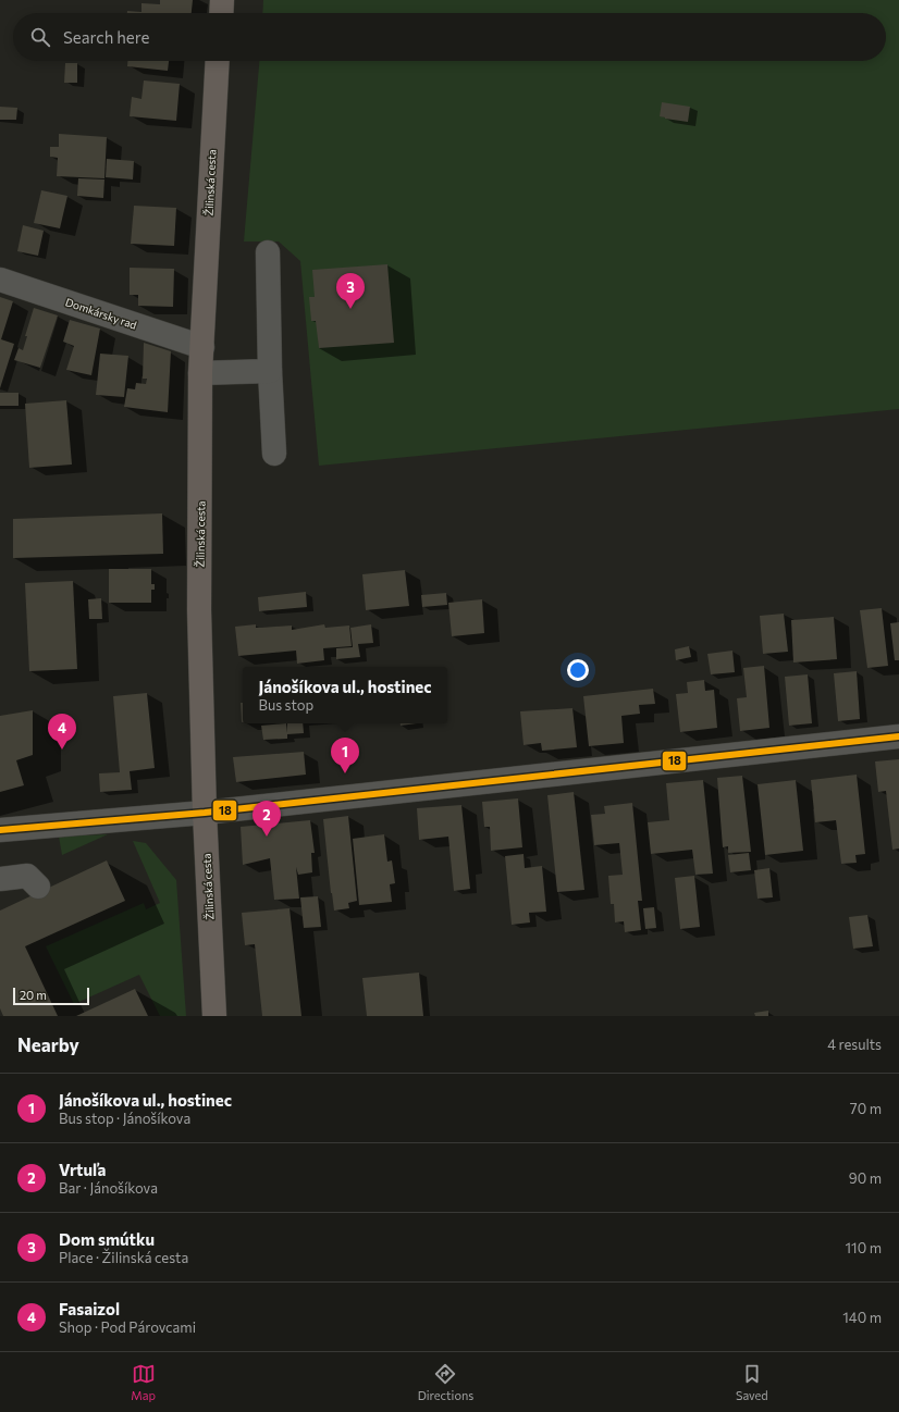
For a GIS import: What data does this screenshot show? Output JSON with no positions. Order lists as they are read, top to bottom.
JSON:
{
  "streets": {
    "main road": ["Žilinská cesta"],
    "street": ["Domkársky rad"]
  },
  "crossings": [
    ["Žilinská cesta", "Domkársky rad"]
  ],
  "lines": ["transit line 18"],
  "scale_bar": "20 m",
  "page": {
    "search": "Search here",
    "pins": [
      "3",
      "4",
      "1",
      "2"
    ],
    "popup": ["Jánošíkova ul., hostinec", "Bus stop"],
    "scale": "20 m",
    "heading": ["Nearby", "4 results"],
    "list": [
      {
        "mark": "1",
        "name": "Jánošíkova ul., hostinec",
        "note": "Bus stop · Jánošíkova",
        "value": "70 m"
      },
      {
        "mark": "2",
        "name": "Vrtuľa",
        "note": "Bar · Jánošíkova",
        "value": "90 m"
      },
      {
        "mark": "3",
        "name": "Dom smútku",
        "note": "Place · Žilinská cesta",
        "value": "110 m"
      },
      {
        "mark": "4",
        "name": "Fasaizol",
        "note": "Shop · Pod Párovcami",
        "value": "140 m"
      }
    ],
    "nav": ["Map", "Directions", "Saved"]
  }
}
